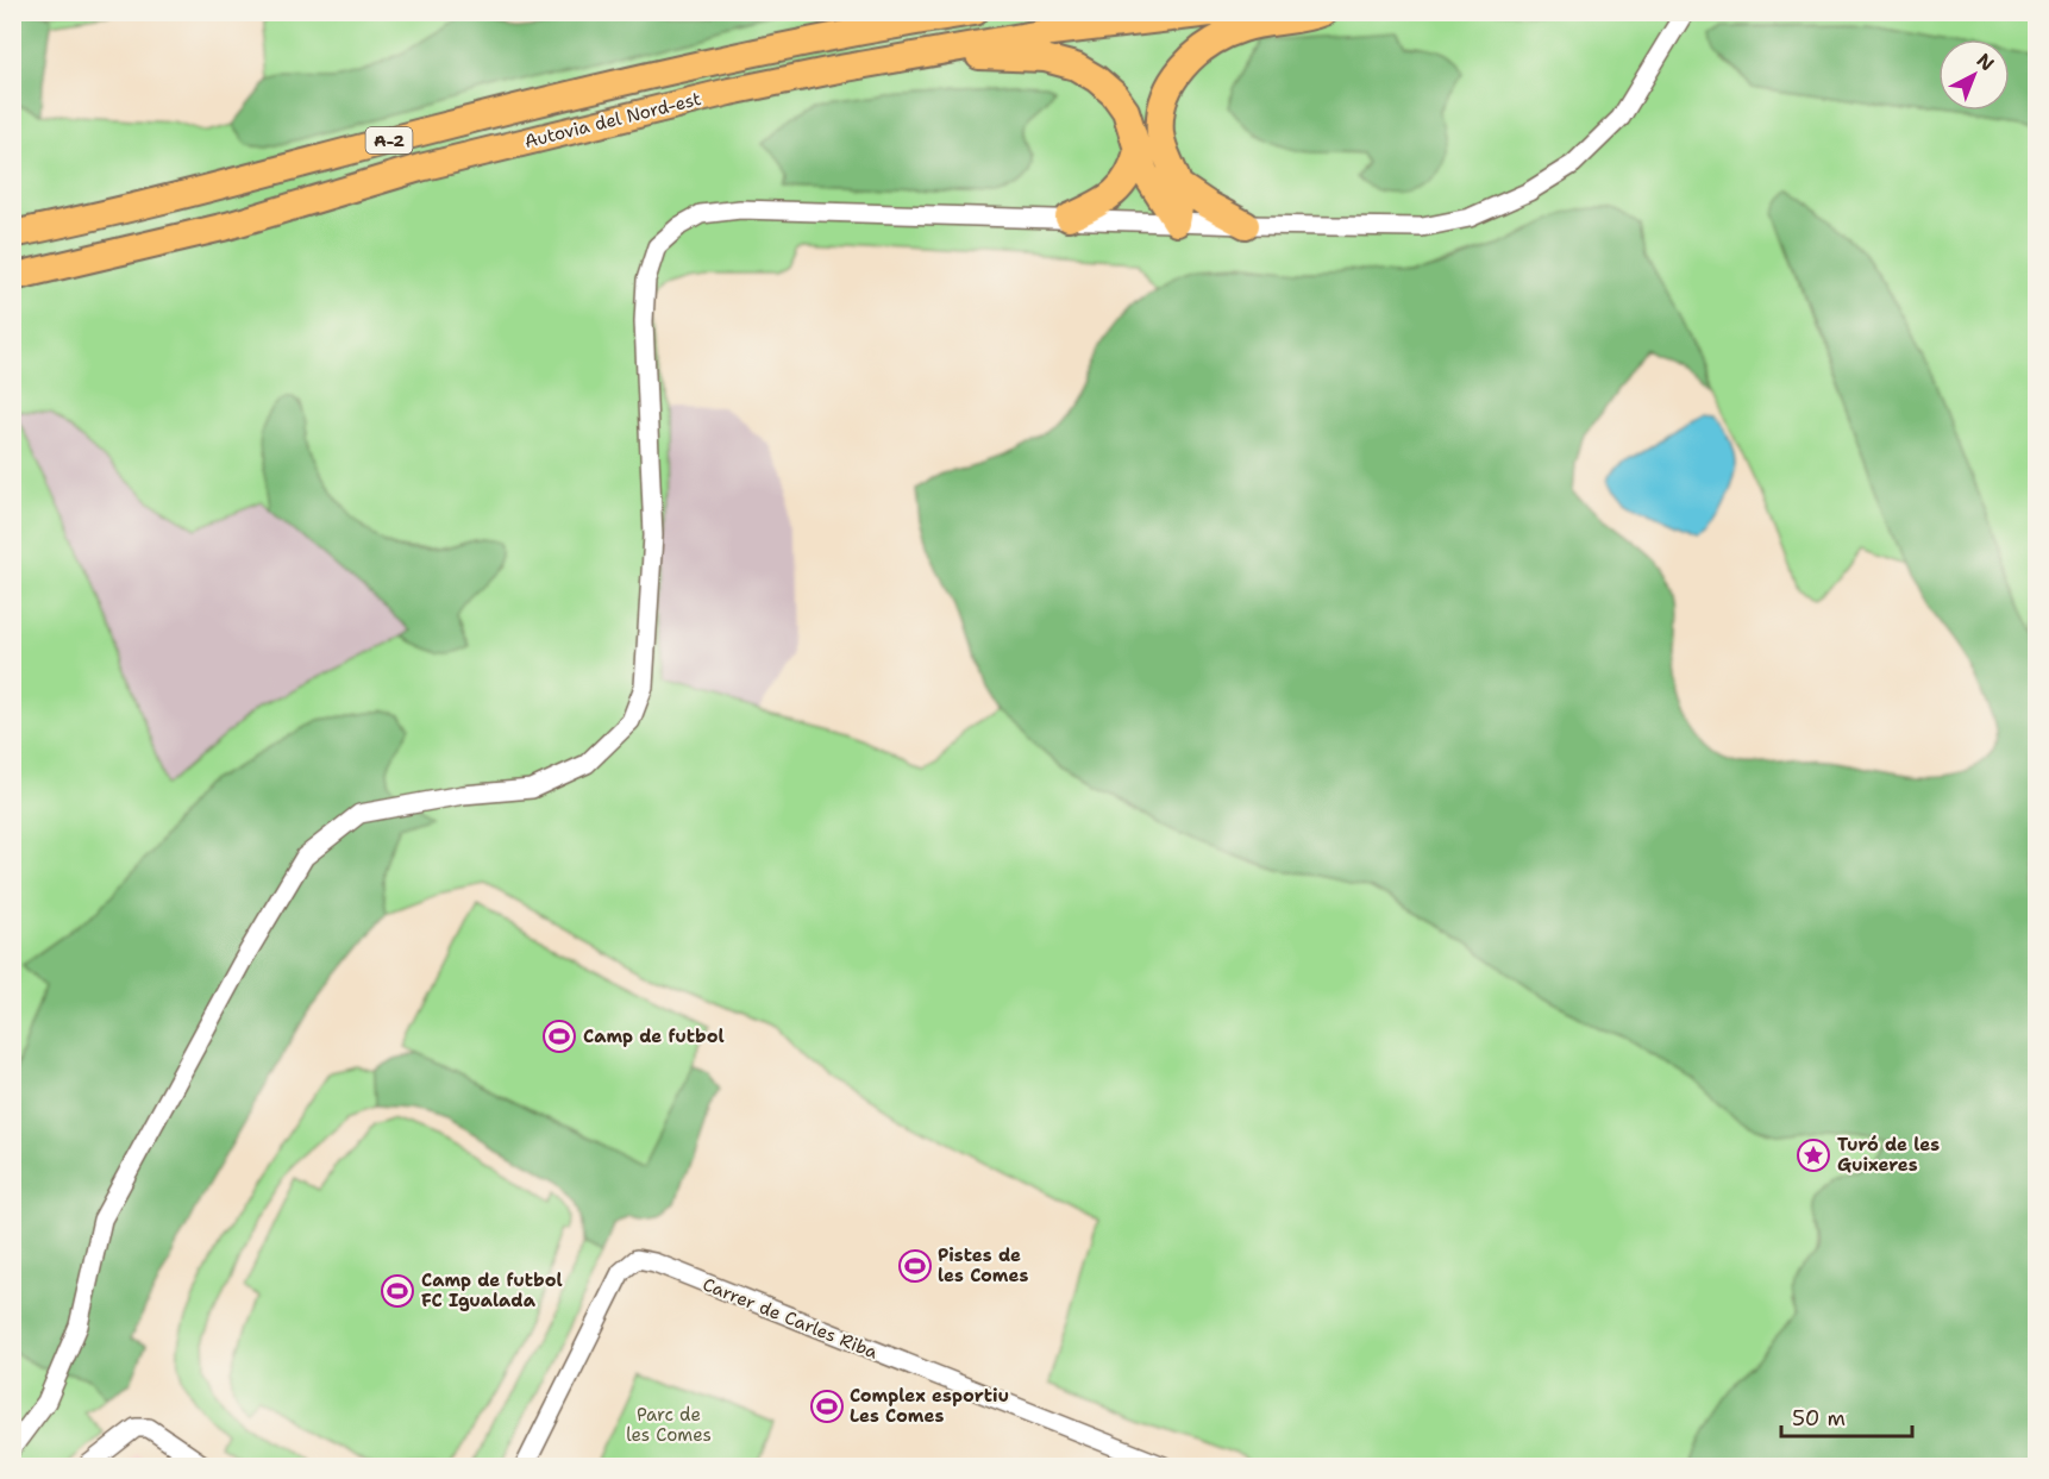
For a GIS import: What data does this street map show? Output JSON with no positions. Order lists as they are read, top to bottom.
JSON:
{
  "streets": {
    "highway": ["Autovia del Nord-est", "A-2"],
    "street": ["Carrer de Carles Riba"]
  },
  "parks": ["Parc de les Comes"],
  "places": {
    "sports": [
      "Camp de futbol",
      "Pistes de les Comes",
      "Camp de futbol FC Igualada",
      "Complex esportiu Les Comes"
    ],
    "place": ["Turó de les Guixeres"]
  },
  "scale_bar": "50 m",
  "north": "top right"
}
